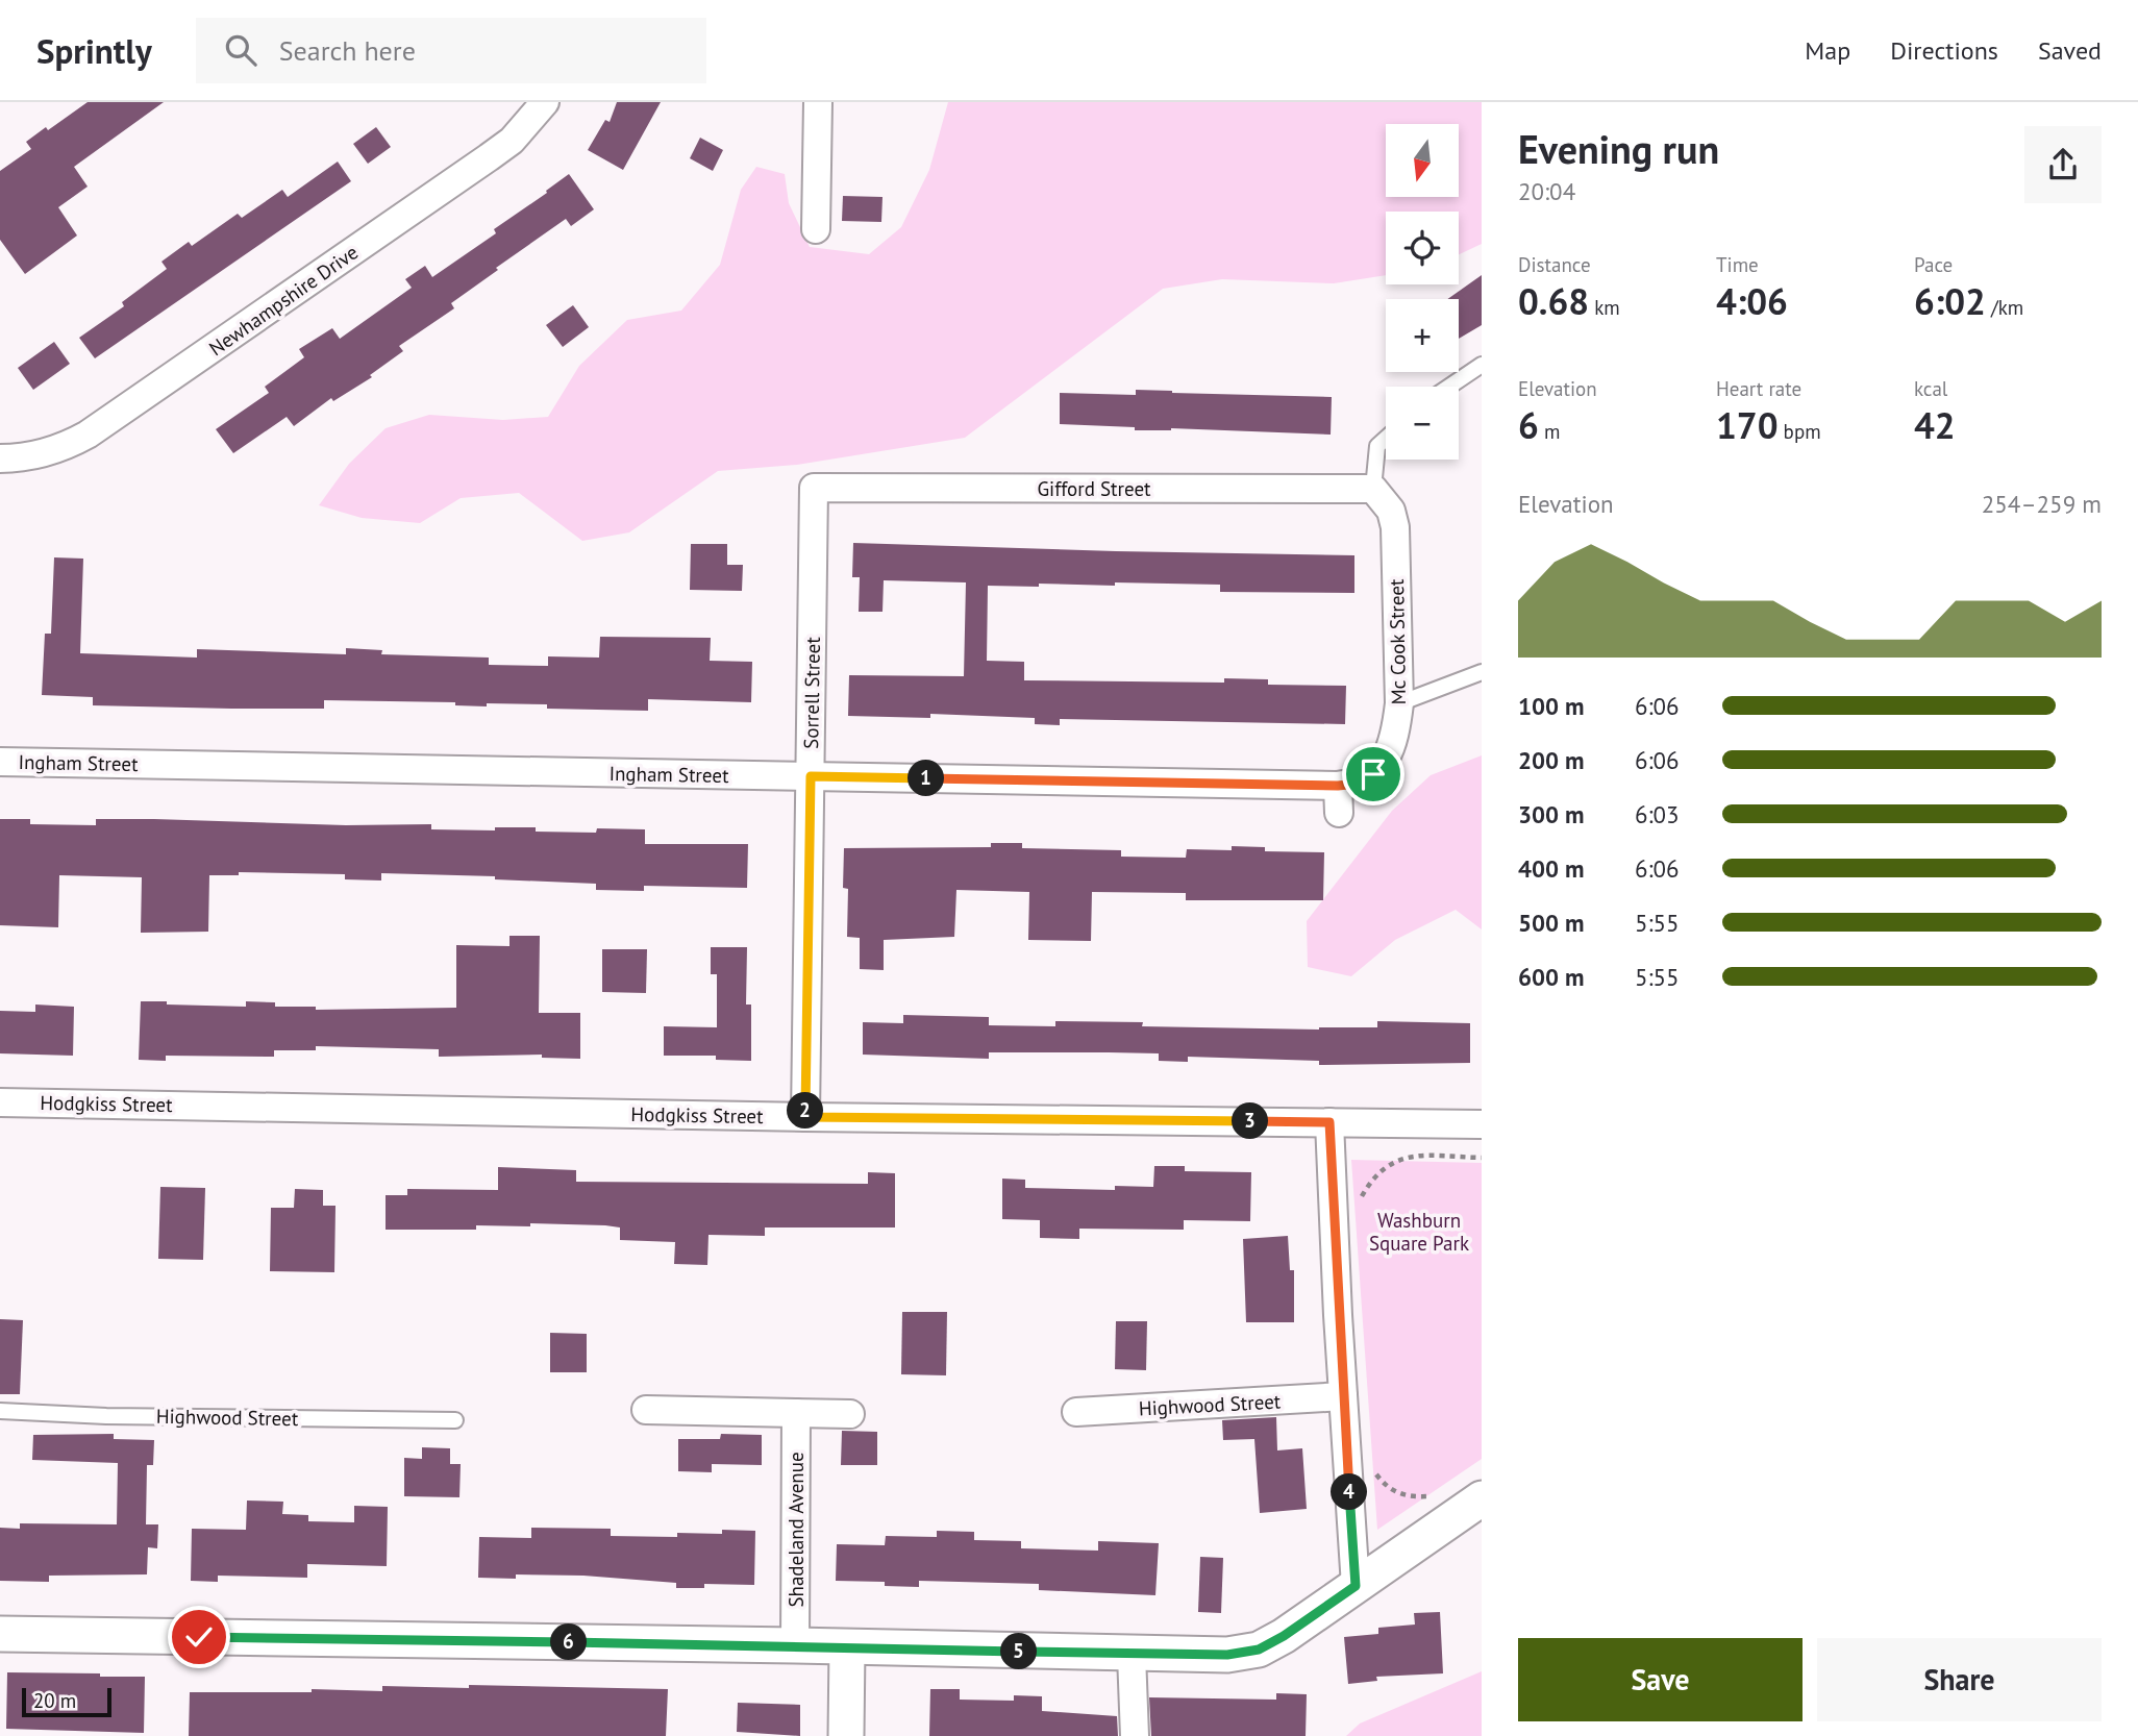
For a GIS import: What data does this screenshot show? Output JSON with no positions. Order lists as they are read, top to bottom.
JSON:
{
  "streets": {
    "street": [
      "Newhampshire Drive",
      "Gifford Street",
      "Mc Cook Street",
      "Sorrell Street",
      "Ingham Street",
      "Hodgkiss Street",
      "Highwood Street",
      "Shadeland Avenue"
    ]
  },
  "crossings": [
    ["Gifford Street", "Mc Cook Street"],
    ["Gifford Street", "Sorrell Street"],
    ["Mc Cook Street", "Ingham Street"],
    ["Sorrell Street", "Ingham Street"],
    ["Sorrell Street", "Hodgkiss Street"]
  ],
  "parks": ["Washburn Square Park"],
  "scale_bar": "20 m",
  "north": "bottom",
  "page": {
    "header": "Sprintly",
    "search": "Search here",
    "nav": ["Map", "Directions", "Saved"],
    "heading": ["Evening run", "20:04"],
    "map_buttons": ["+", "−"],
    "stats": [
      ["Distance", "0.68 km"],
      ["Time", "4:06"],
      ["Pace", "6:02 /km"],
      ["Elevation", "6 m"],
      ["Heart rate", "170 bpm"],
      ["kcal", "42"]
    ],
    "chart": ["Elevation", "254–259 m"],
    "list": [
      {
        "name": "100 m",
        "note": "6:06"
      },
      {
        "name": "200 m",
        "note": "6:06"
      },
      {
        "name": "300 m",
        "note": "6:03"
      },
      {
        "name": "400 m",
        "note": "6:06"
      },
      {
        "name": "500 m",
        "note": "5:55"
      },
      {
        "name": "600 m",
        "note": "5:55"
      }
    ],
    "pins": [
      "1",
      "2",
      "3",
      "4",
      "6",
      "5"
    ],
    "buttons": ["Save", "Share"],
    "scale": "20 m"
  }
}
